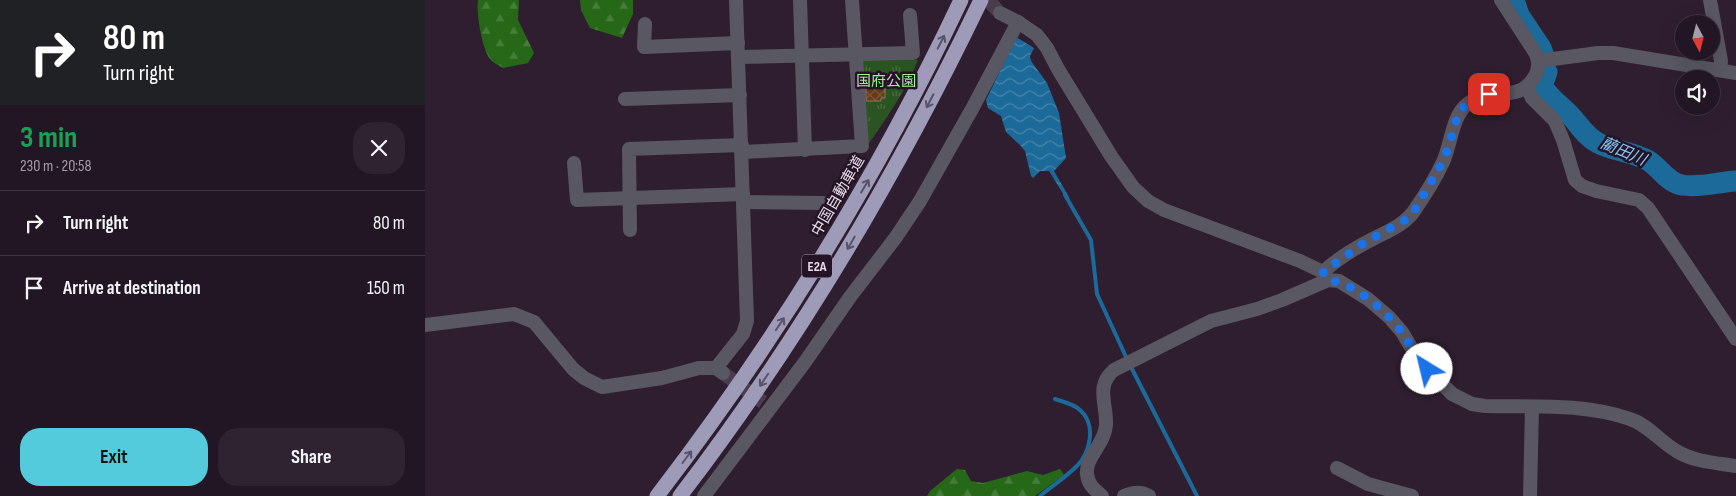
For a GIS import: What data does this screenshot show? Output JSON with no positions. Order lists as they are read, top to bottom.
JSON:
{
  "streets": {
    "highway": ["中国自動車道", "E2A"]
  },
  "water": ["藺田川"],
  "parks": ["国府公園"],
  "north": "bottom",
  "page": {
    "turn": ["80 m", "Turn right"],
    "heading": ["3 min", "230 m · 20:58"],
    "list": [
      {
        "name": "Turn right",
        "value": "80 m"
      },
      {
        "name": "Arrive at destination",
        "value": "150 m"
      }
    ],
    "buttons": ["Exit", "Share"]
  }
}
